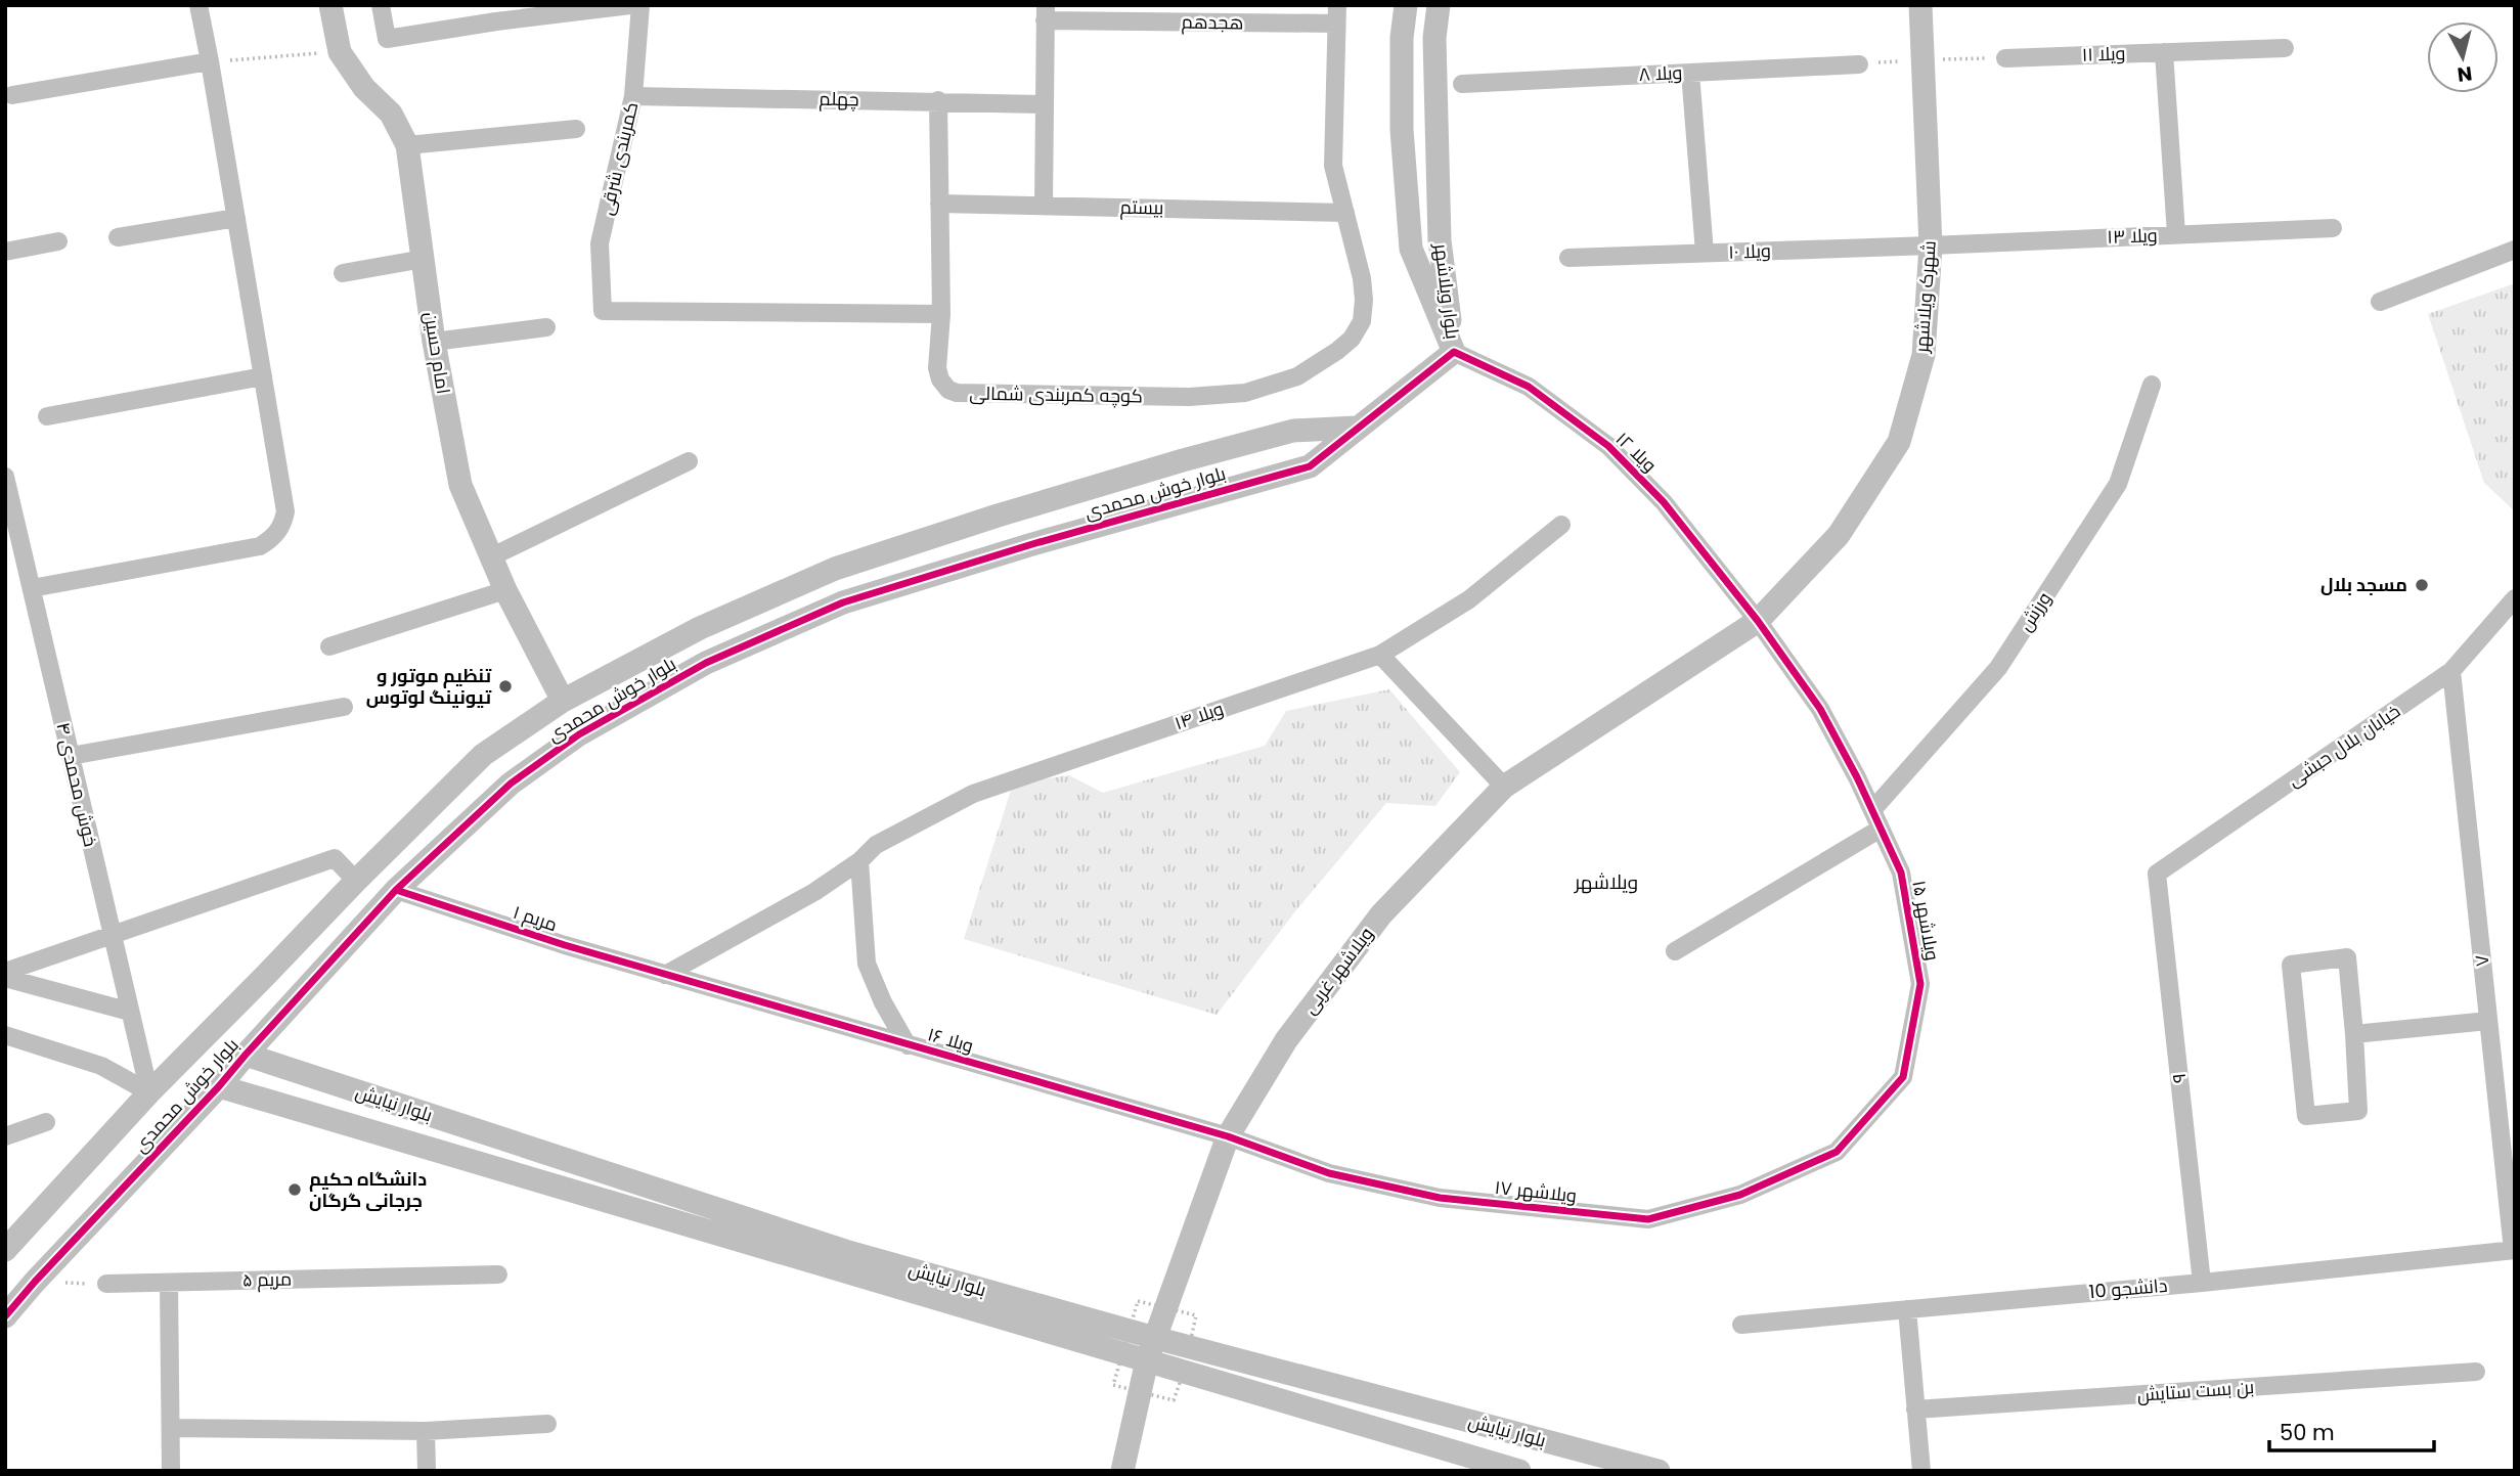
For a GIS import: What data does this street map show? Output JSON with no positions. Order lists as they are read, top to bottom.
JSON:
{
  "streets": {
    "street": [
      "هجدهم",
      "۱۱ ویلا",
      "ویلا ۸",
      "چهلم",
      "کمربندی شرقی",
      "بیستم",
      "۱۳ ویلا",
      "۱۰ ویلا",
      "بلوار ویلاشهر",
      "شهرک ویلاشهر",
      "امام حسین",
      "کوچه کمربندی شمالی",
      "ویلا ۱۲",
      "بلوار خوش محمدی",
      "ورزش",
      "۱۴ ویلا",
      "خیابان بلال حبشی",
      "خوش محمدی ۴",
      "۱ مریم",
      "ویلاشهر ۱۵",
      "۷",
      "ویلاشهر غربی",
      "۱۶ ویلا",
      "۹",
      "بلوار نیایش",
      "ویلاشهر ۱۷",
      "۵ مریم",
      "دانشجو 10",
      "بن بست ستایش"
    ]
  },
  "crossings": [
    ["چهلم", "کمربندی شرقی"],
    ["کمربندی شرقی", "کوچه کمربندی شمالی"],
    ["بیستم", "کوچه کمربندی شمالی"],
    ["۱۳ ویلا", "۱۰ ویلا"],
    ["۱۳ ویلا", "شهرک ویلاشهر"],
    ["۱۰ ویلا", "شهرک ویلاشهر"],
    ["بلوار ویلاشهر", "ویلا ۱۲"],
    ["شهرک ویلاشهر", "ویلا ۱۲"],
    ["شهرک ویلاشهر", "ویلاشهر ۱۵"],
    ["شهرک ویلاشهر", "ویلاشهر غربی"],
    ["امام حسین", "بلوار خوش محمدی"],
    ["ویلا ۱۲", "ویلاشهر ۱۵"],
    ["ویلا ۱۲", "ویلاشهر غربی"],
    ["بلوار خوش محمدی", "خوش محمدی ۴"],
    ["بلوار خوش محمدی", "۱ مریم"],
    ["بلوار خوش محمدی", "بلوار نیایش"],
    ["ورزش", "ویلاشهر ۱۵"],
    ["۱۴ ویلا", "۱ مریم"],
    ["۱۴ ویلا", "۱۶ ویلا"],
    ["خیابان بلال حبشی", "۷"],
    ["خیابان بلال حبشی", "۹"],
    ["۱ مریم", "۱۶ ویلا"],
    ["ویلاشهر ۱۵", "ویلاشهر غربی"],
    ["ویلاشهر ۱۵", "ویلاشهر ۱۷"],
    ["۷", "دانشجو 10"],
    ["ویلاشهر غربی", "۱۶ ویلا"],
    ["ویلاشهر غربی", "بلوار نیایش"],
    ["ویلاشهر غربی", "ویلاشهر ۱۷"],
    ["۱۶ ویلا", "ویلاشهر ۱۷"],
    ["۹", "دانشجو 10"]
  ],
  "districts": ["ویلاشهر"],
  "places": ["مسجد بلال", "تنظیم موتور و تیونینگ لوتوس", "دانشگاه حکیم جرجانی گرگان"],
  "scale_bar": "50 m",
  "north": "bottom"
}
